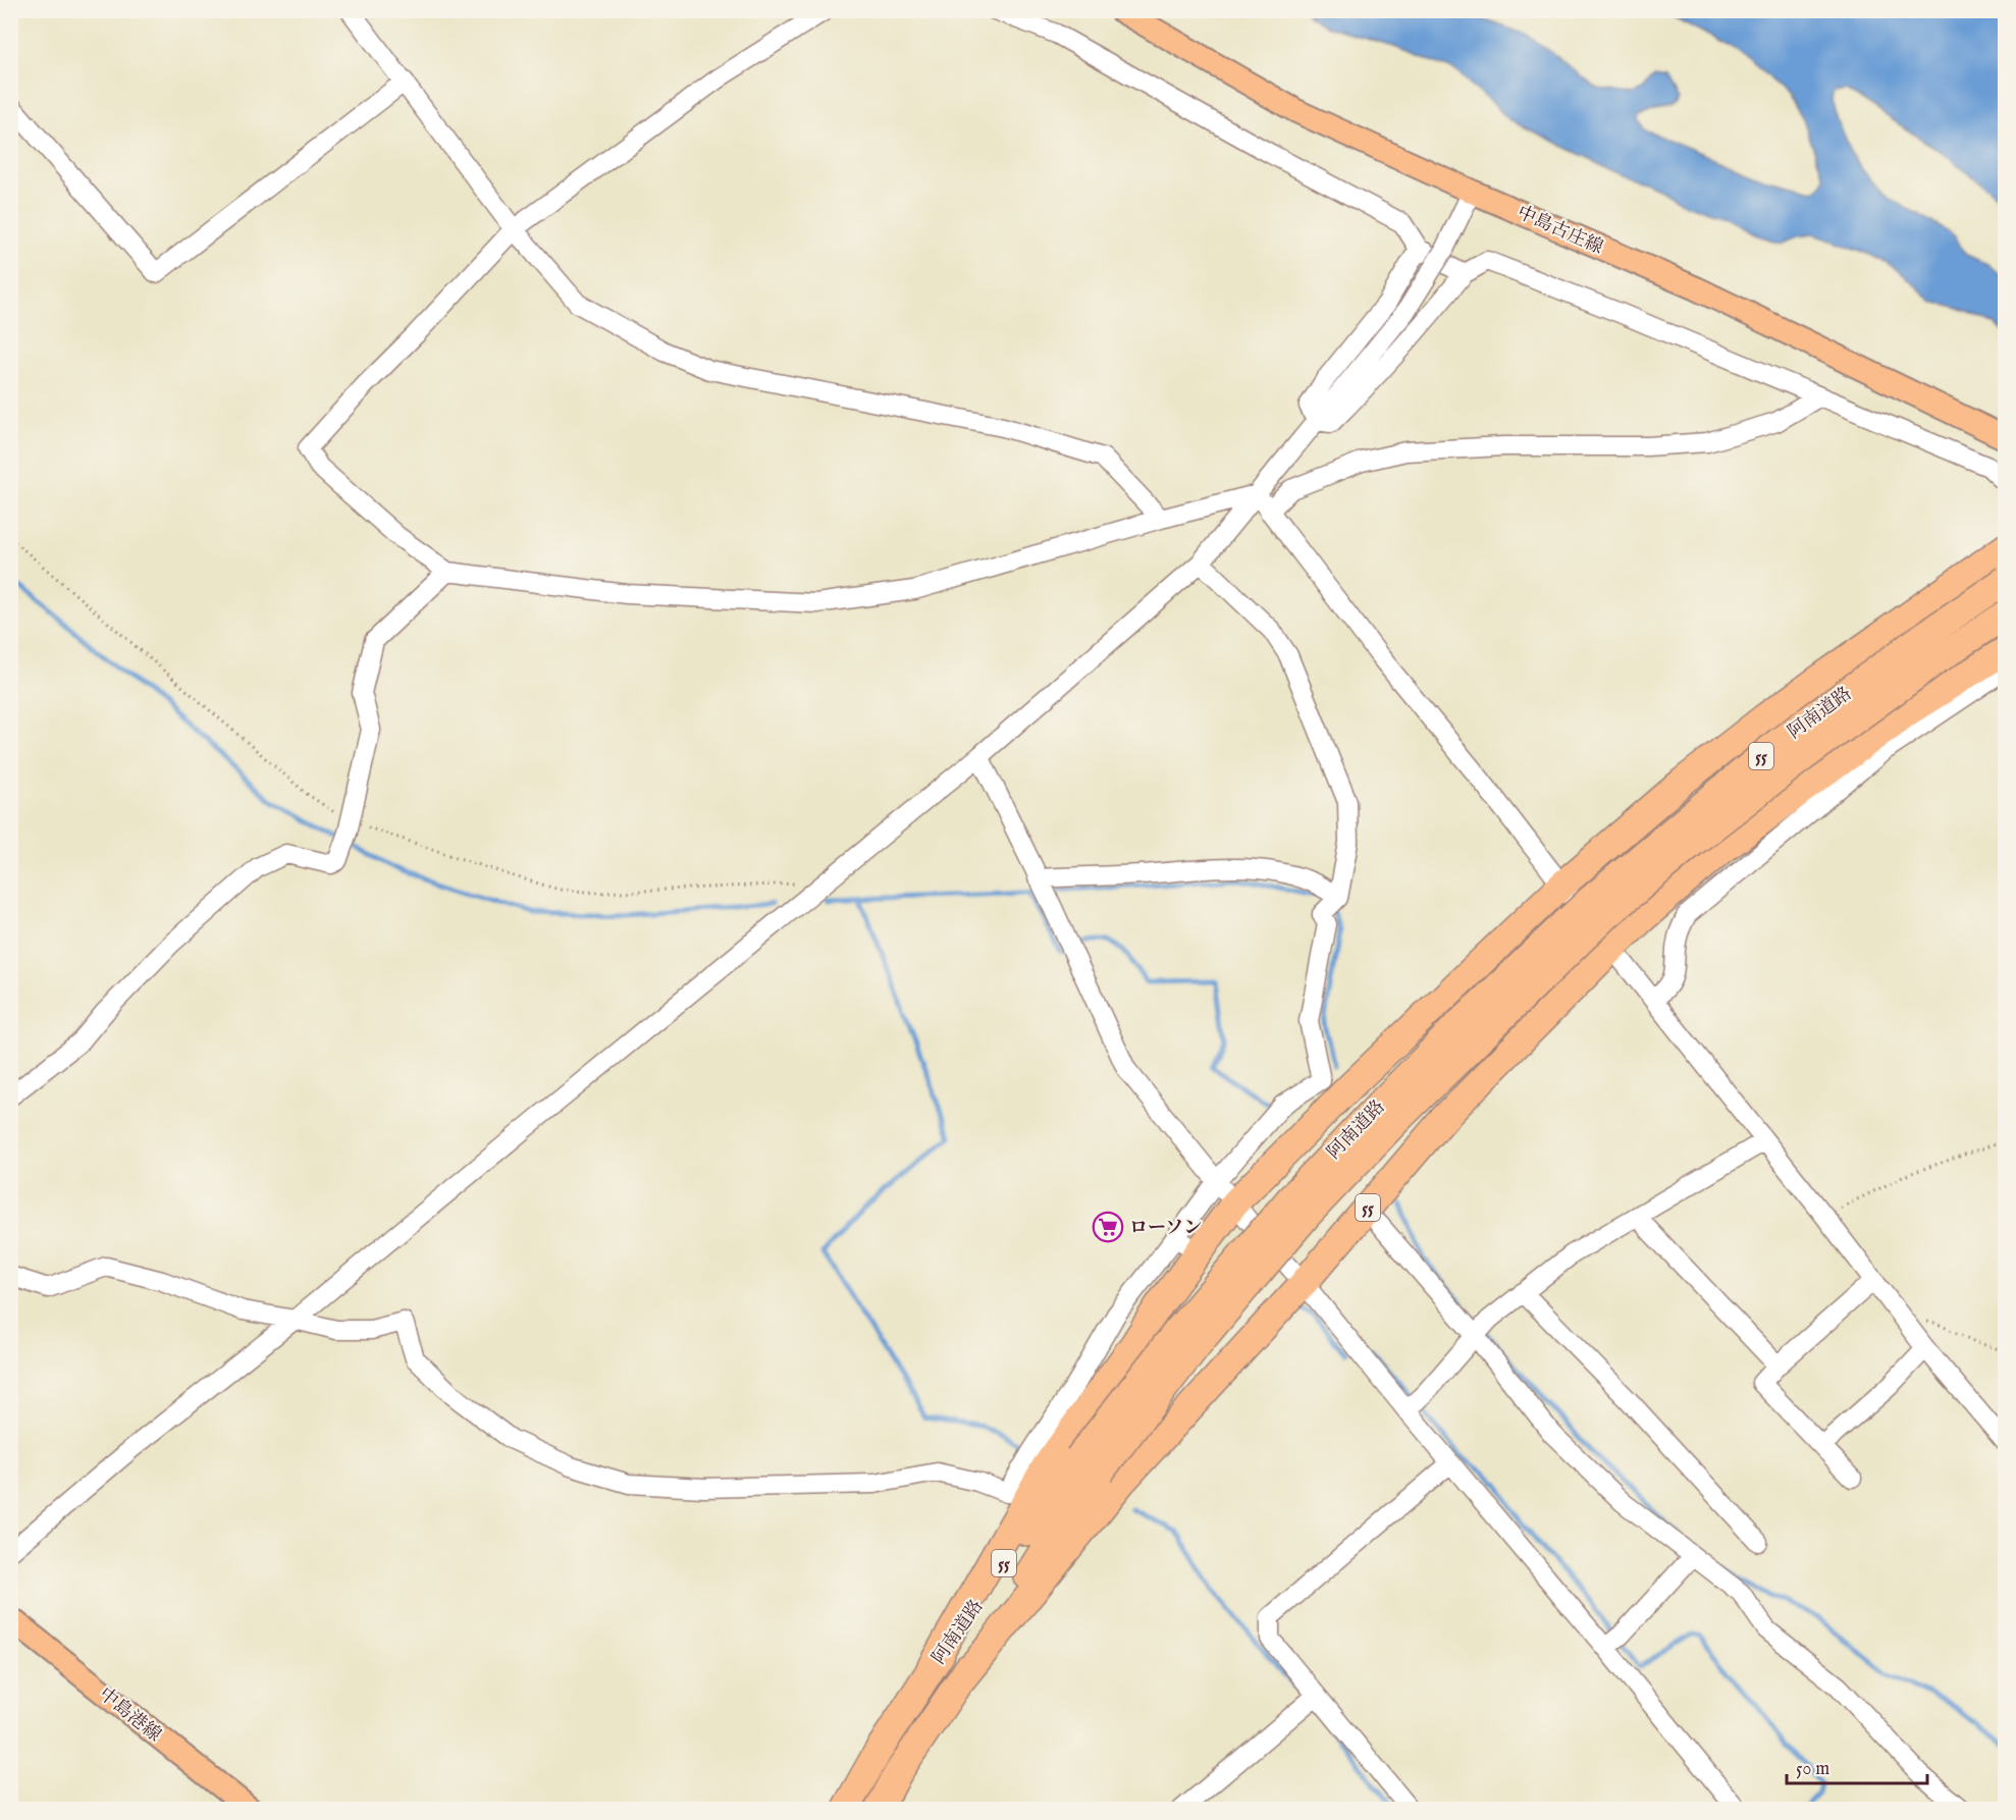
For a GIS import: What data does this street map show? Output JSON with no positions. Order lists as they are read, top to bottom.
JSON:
{
  "streets": {
    "highway": ["阿南道路", "55"],
    "main road": ["中島古庄線", "中島港線"]
  },
  "crossings": [
    ["阿南道路", "55"]
  ],
  "places": {
    "supermarket": ["ローソン"]
  },
  "scale_bar": "50 m"
}
